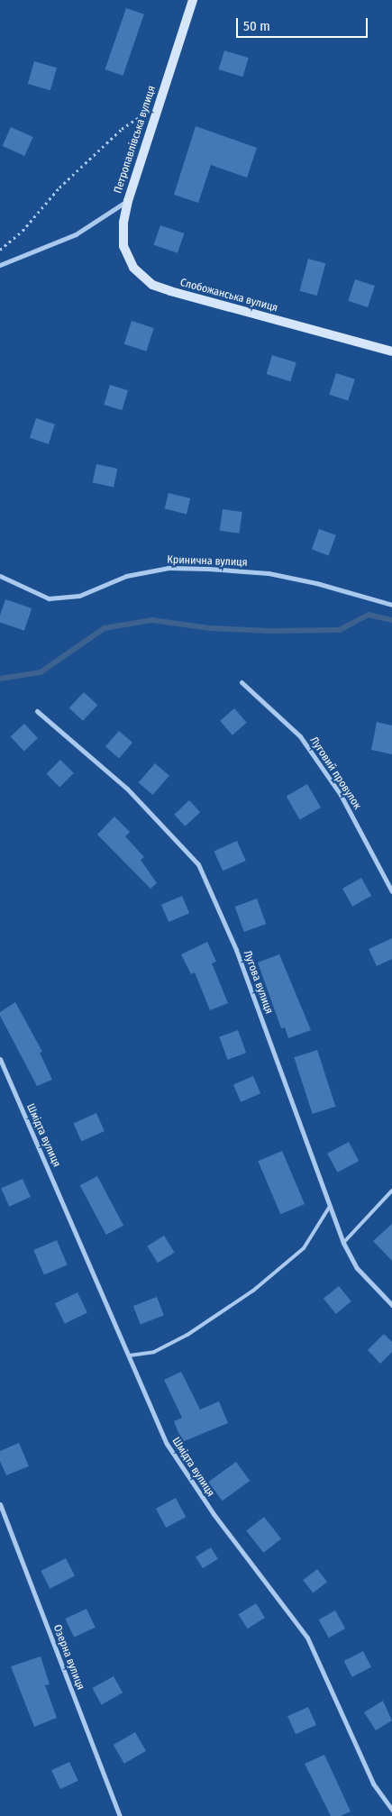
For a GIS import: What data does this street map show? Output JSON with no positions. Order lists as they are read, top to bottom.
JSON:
{
  "streets": {
    "street": [
      "Петропавлівська вулиця",
      "Слобожанська вулиця",
      "Кринична вулиця",
      "Луговий провулок",
      "Лугова вулиця",
      "Шмідта вулиця",
      "Озерна вулиця"
    ]
  },
  "crossings": [
    ["Петропавлівська вулиця", "Слобожанська вулиця"]
  ],
  "scale_bar": "50 m"
}
